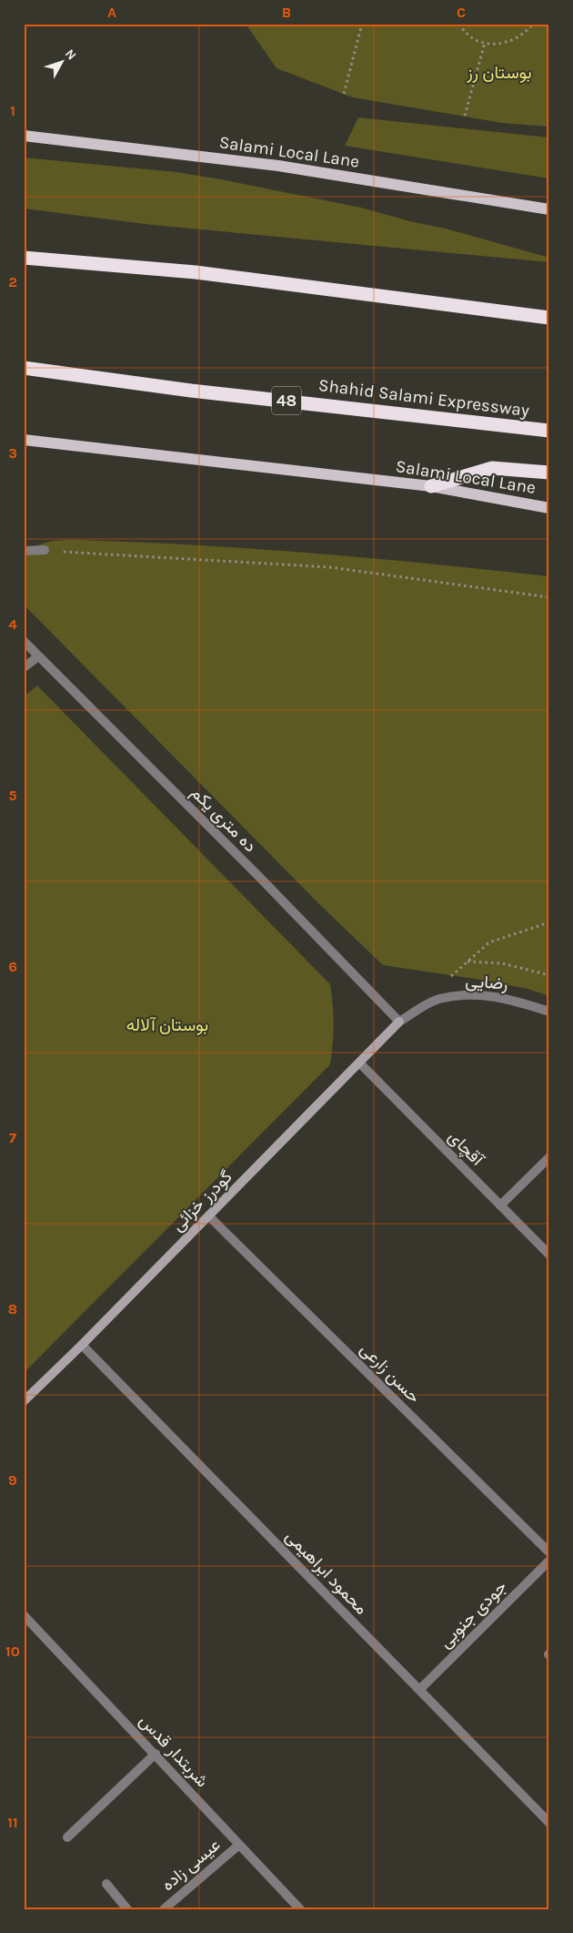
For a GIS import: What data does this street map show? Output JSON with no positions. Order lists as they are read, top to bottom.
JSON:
{
  "streets": {
    "highway": ["Shahid Salami Expressway", "48"],
    "main road": ["Salami Local Lane"],
    "street": [
      "ده متری یکم",
      "رضایی",
      "آقچای",
      "گودرز خزائی",
      "حسن زارعی",
      "محمود ابراهیمی",
      "جودی جنوبی",
      "شربتدار قدس",
      "عيسی زاده"
    ]
  },
  "crossings": [
    ["ده متری یکم", "رضایی"],
    ["ده متری یکم", "گودرز خزائی"],
    ["رضایی", "گودرز خزائی"],
    ["آقچای", "گودرز خزائی"],
    ["گودرز خزائی", "حسن زارعی"],
    ["گودرز خزائی", "محمود ابراهیمی"],
    ["محمود ابراهیمی", "جودی جنوبی"],
    ["شربتدار قدس", "عيسی زاده"]
  ],
  "parks": ["بوستان رز", "بوستان آلاله"],
  "north": "top right",
  "grid": {
    "columns": ["A", "B", "C"],
    "rows": [
      "1",
      "2",
      "3",
      "4",
      "5",
      "6",
      "7",
      "8",
      "9",
      "10",
      "11"
    ]
  }
}
